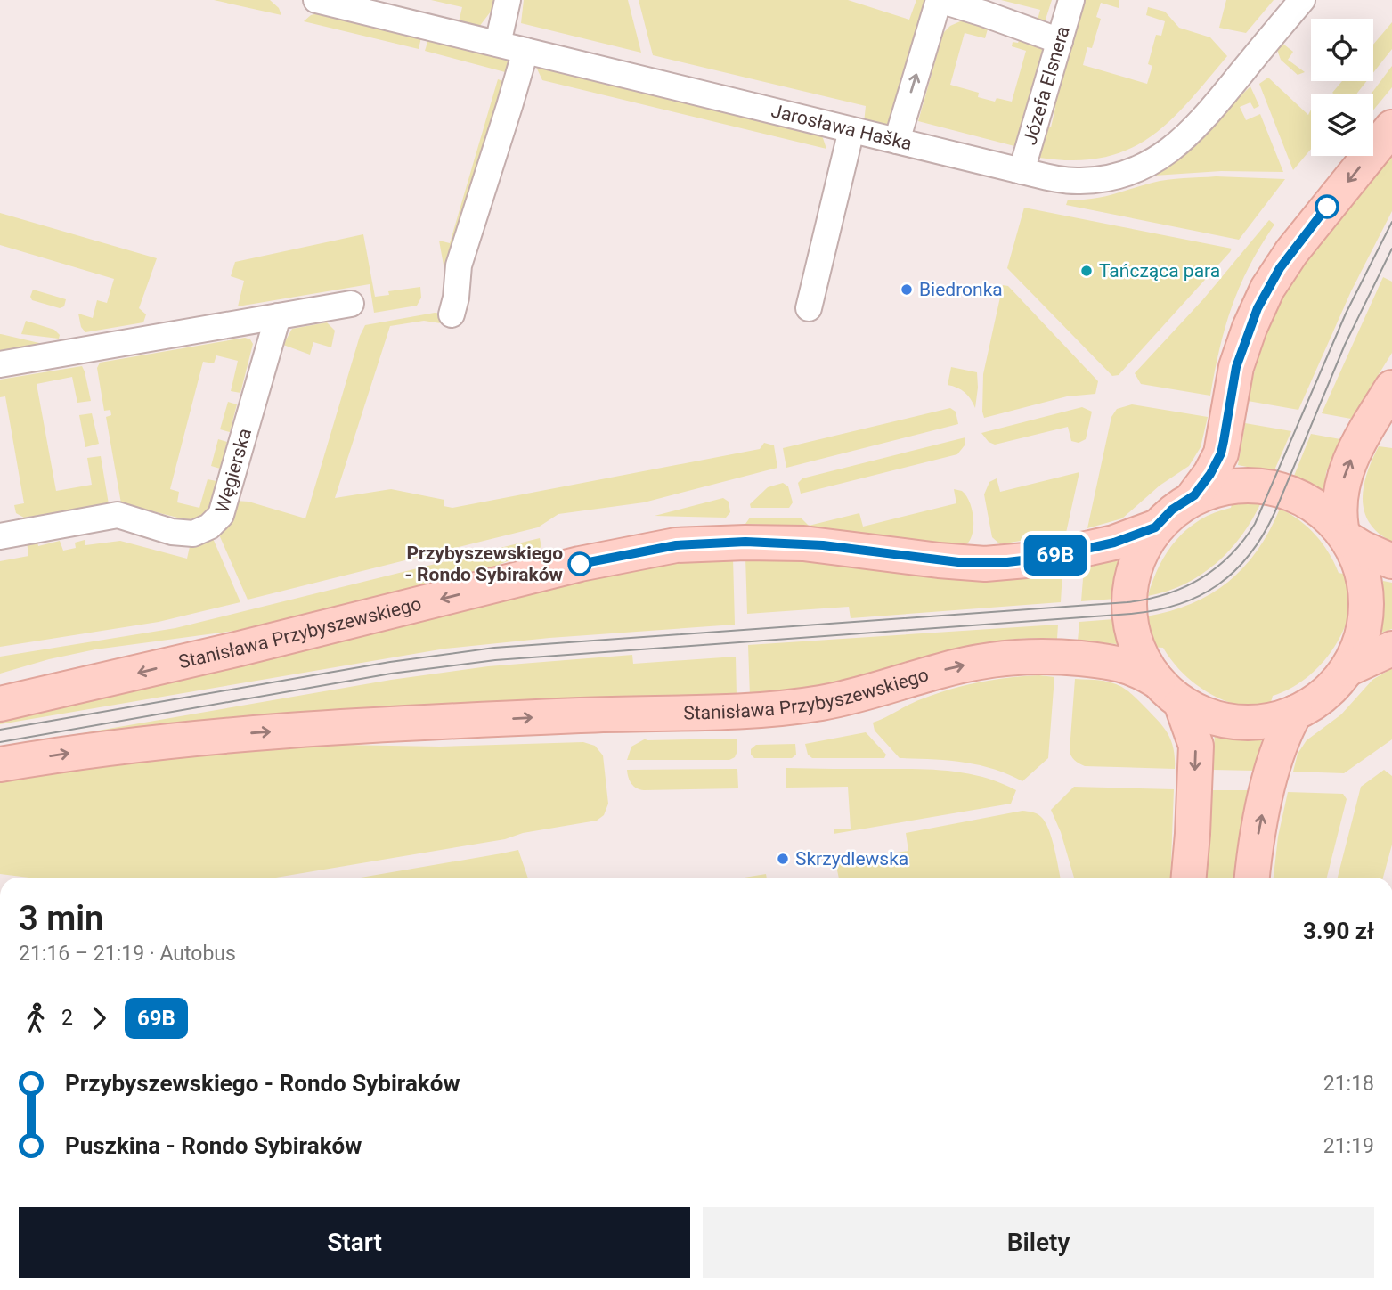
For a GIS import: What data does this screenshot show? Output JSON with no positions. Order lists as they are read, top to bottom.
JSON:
{
  "streets": {
    "main road": ["Stanisława Przybyszewskiego"],
    "street": ["Józefa Elsnera", "Jarosława Haška", "Węgierska"]
  },
  "crossings": [
    ["Józefa Elsnera", "Jarosława Haška"]
  ],
  "places": [
    "Tańcząca para",
    "Biedronka",
    "Przybyszewskiego - Rondo Sybiraków",
    "Skrzydlewska"
  ],
  "lines": ["bus line 69B"],
  "page": {
    "on_map": "69B",
    "heading": ["3 min", "21:16 – 21:19 · Autobus", "3.90 zł"],
    "legs": ["2", "69B"],
    "list": [
      {
        "name": "Przybyszewskiego - Rondo Sybiraków",
        "value": "21:18"
      },
      {
        "name": "Puszkina - Rondo Sybiraków",
        "value": "21:19"
      }
    ],
    "buttons": ["Start", "Bilety"]
  }
}
